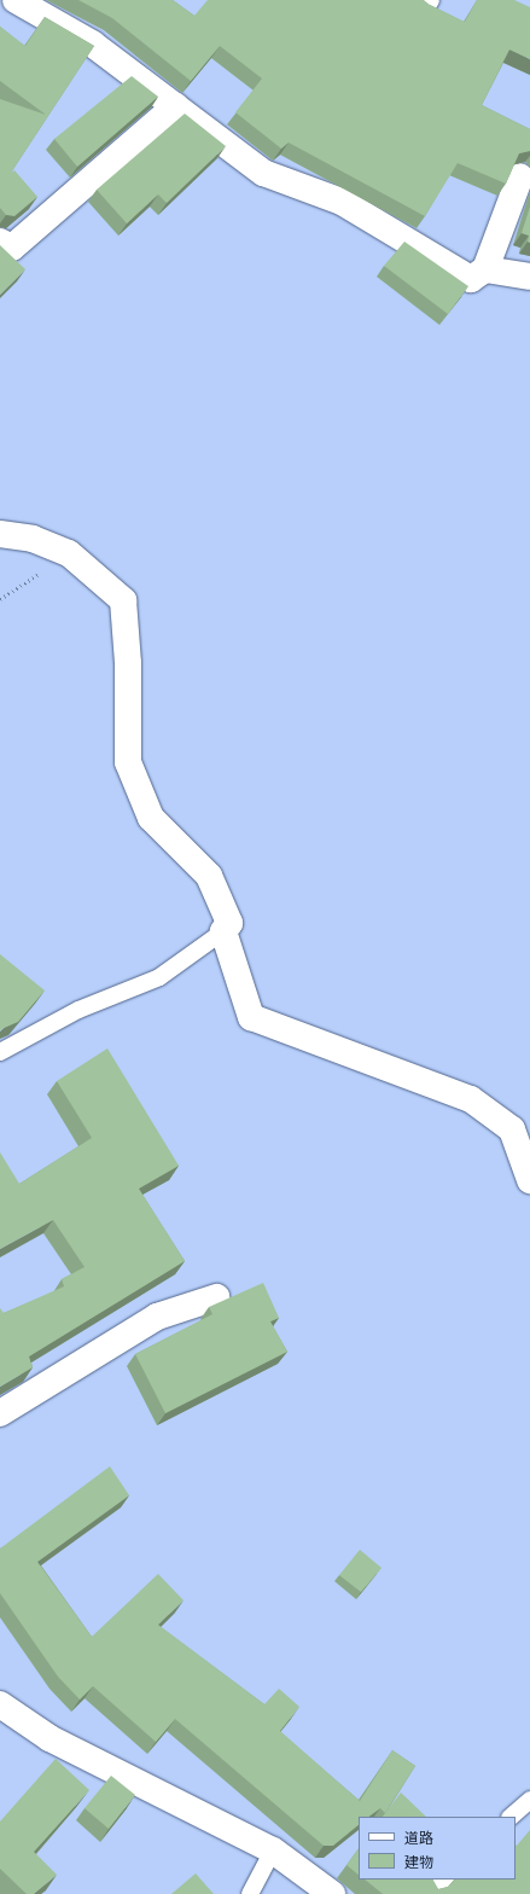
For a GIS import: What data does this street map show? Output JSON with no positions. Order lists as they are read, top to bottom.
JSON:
{
  "legend": ["道路", "建物"]
}
